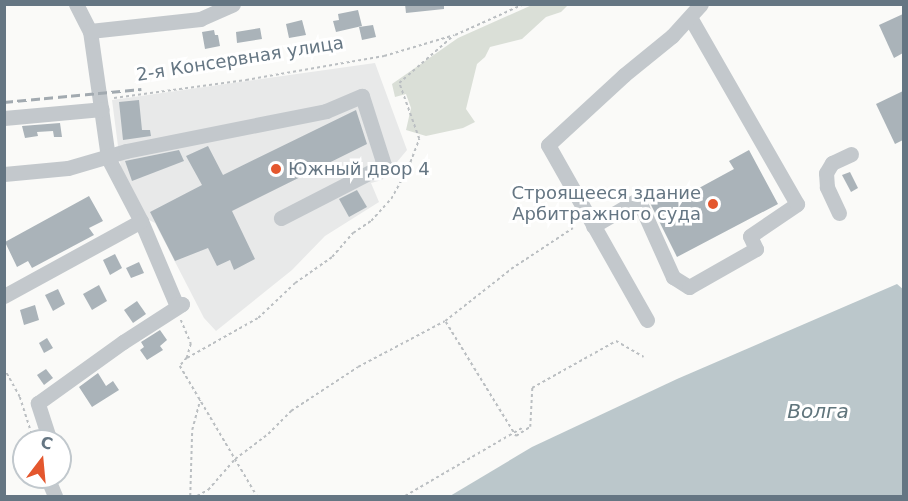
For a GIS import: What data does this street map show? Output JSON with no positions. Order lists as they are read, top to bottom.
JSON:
{
  "streets": {
    "path": ["2-я Консервная улица"]
  },
  "water": ["Волга"],
  "places": ["Южный двор 4", "Строящееся здание Арбитражного суда"],
  "north": "top"
}
